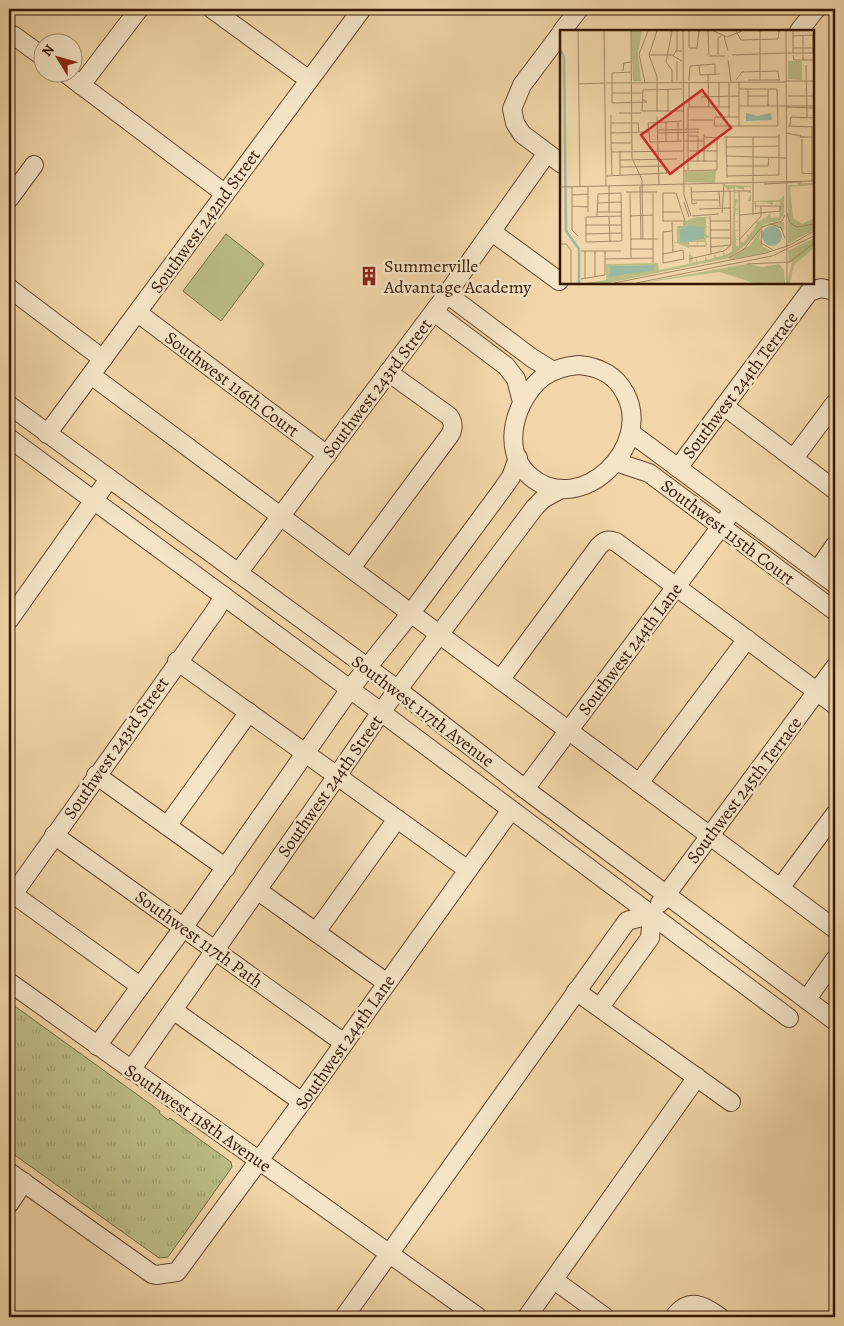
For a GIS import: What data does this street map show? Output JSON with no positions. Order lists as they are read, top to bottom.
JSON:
{
  "streets": {
    "street": [
      "Southwest 242nd Street",
      "Southwest 116th Court",
      "Southwest 244th Terrace",
      "Southwest 243rd Street",
      "Southwest 115th Court",
      "Southwest 244th Lane",
      "Southwest 117th Avenue",
      "Southwest 244th Street",
      "Southwest 245th Terrace",
      "Southwest 117th Path",
      "Southwest 118th Avenue"
    ]
  },
  "crossings": [
    ["Southwest 242nd Street", "Southwest 116th Court"],
    ["Southwest 242nd Street", "Southwest 117th Avenue"],
    ["Southwest 116th Court", "Southwest 243rd Street"],
    ["Southwest 244th Terrace", "Southwest 115th Court"],
    ["Southwest 243rd Street", "Southwest 117th Avenue"],
    ["Southwest 243rd Street", "Southwest 117th Path"],
    ["Southwest 115th Court", "Southwest 244th Lane"],
    ["Southwest 115th Court", "Southwest 244th Street"],
    ["Southwest 244th Lane", "Southwest 117th Avenue"],
    ["Southwest 244th Lane", "Southwest 117th Path"],
    ["Southwest 244th Lane", "Southwest 118th Avenue"],
    ["Southwest 117th Avenue", "Southwest 244th Street"],
    ["Southwest 117th Avenue", "Southwest 245th Terrace"],
    ["Southwest 244th Street", "Southwest 117th Path"],
    ["Southwest 244th Street", "Southwest 118th Avenue"]
  ],
  "places": {
    "building": ["Summerville Advantage Academy"]
  },
  "north": "top left"
}
